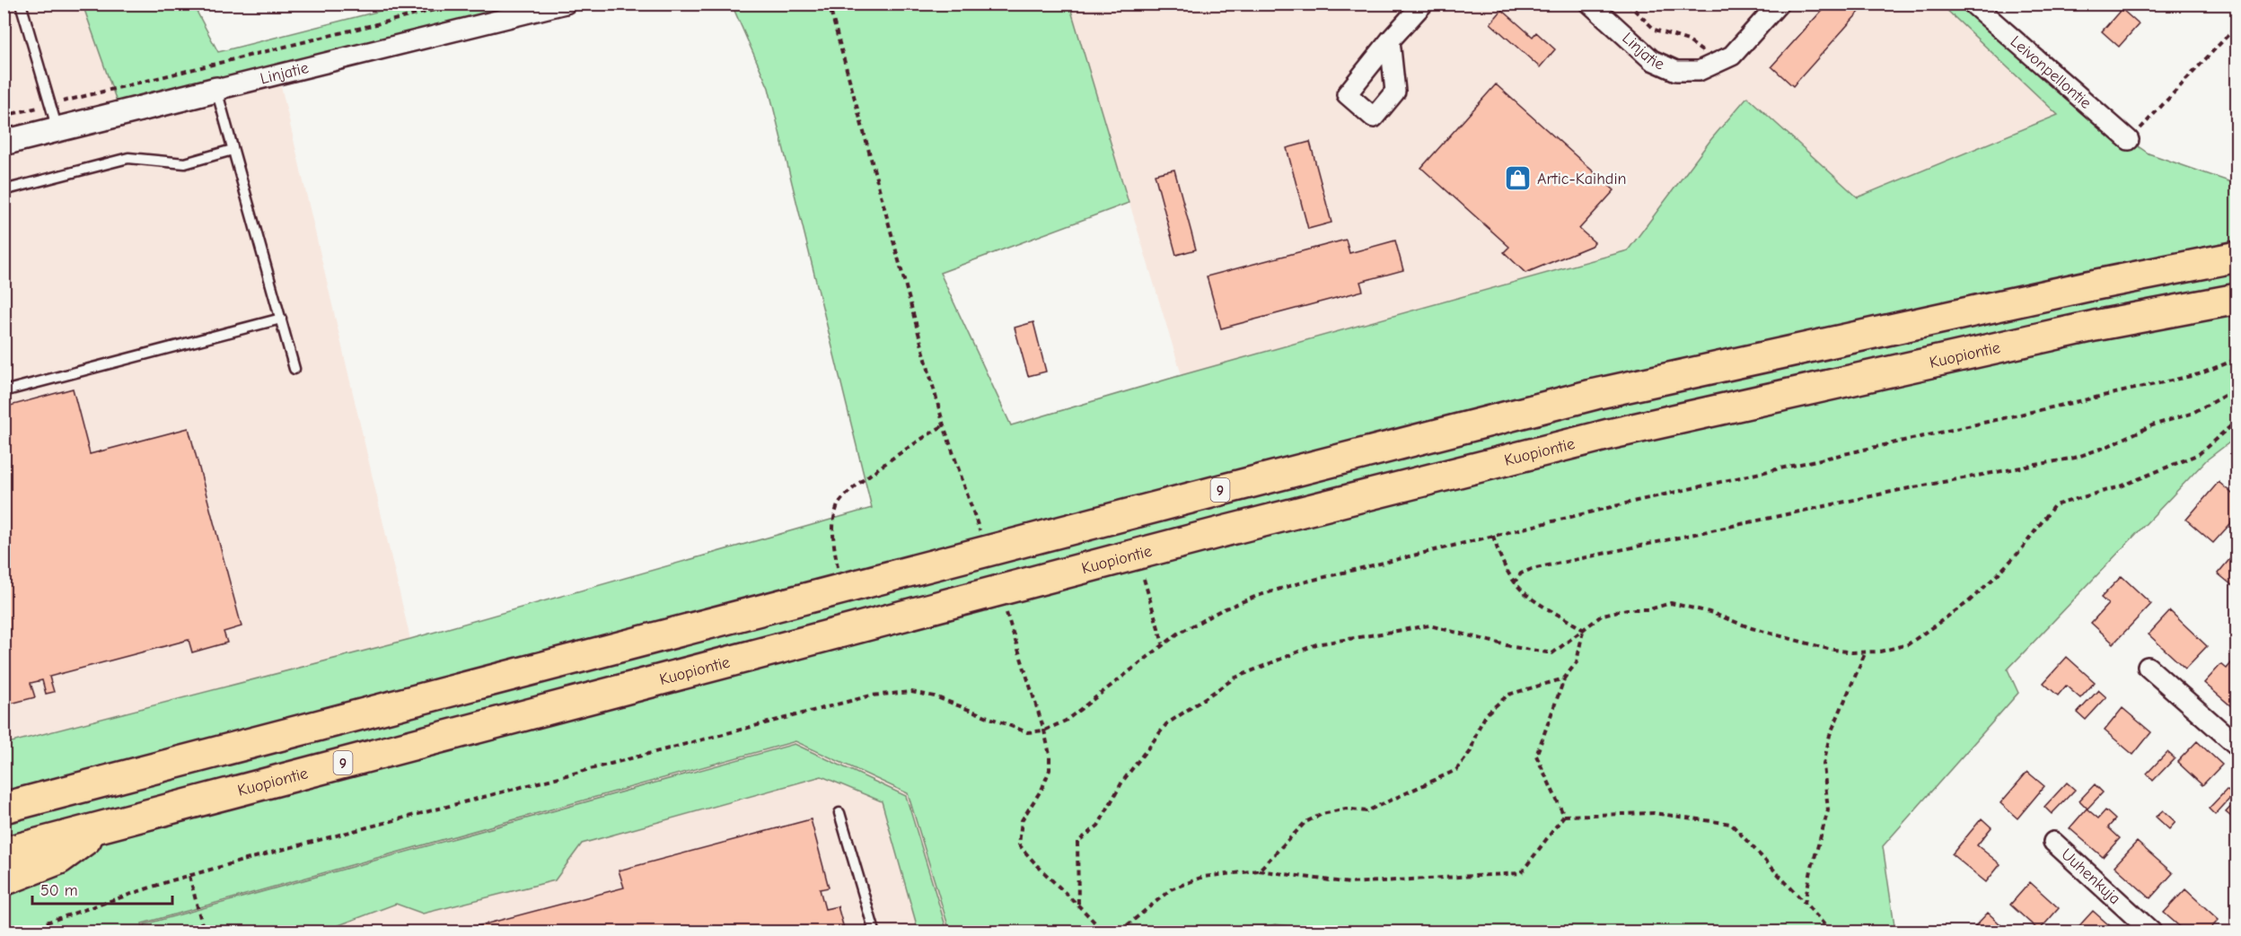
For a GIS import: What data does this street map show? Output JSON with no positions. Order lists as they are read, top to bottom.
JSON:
{
  "streets": {
    "highway": ["Kuopiontie", "9"],
    "street": ["Linjatie", "Leivonpellontie", "Uuhenkuja"]
  },
  "places": {
    "shop": ["Artic-Kaihdin"]
  },
  "scale_bar": "50 m"
}
